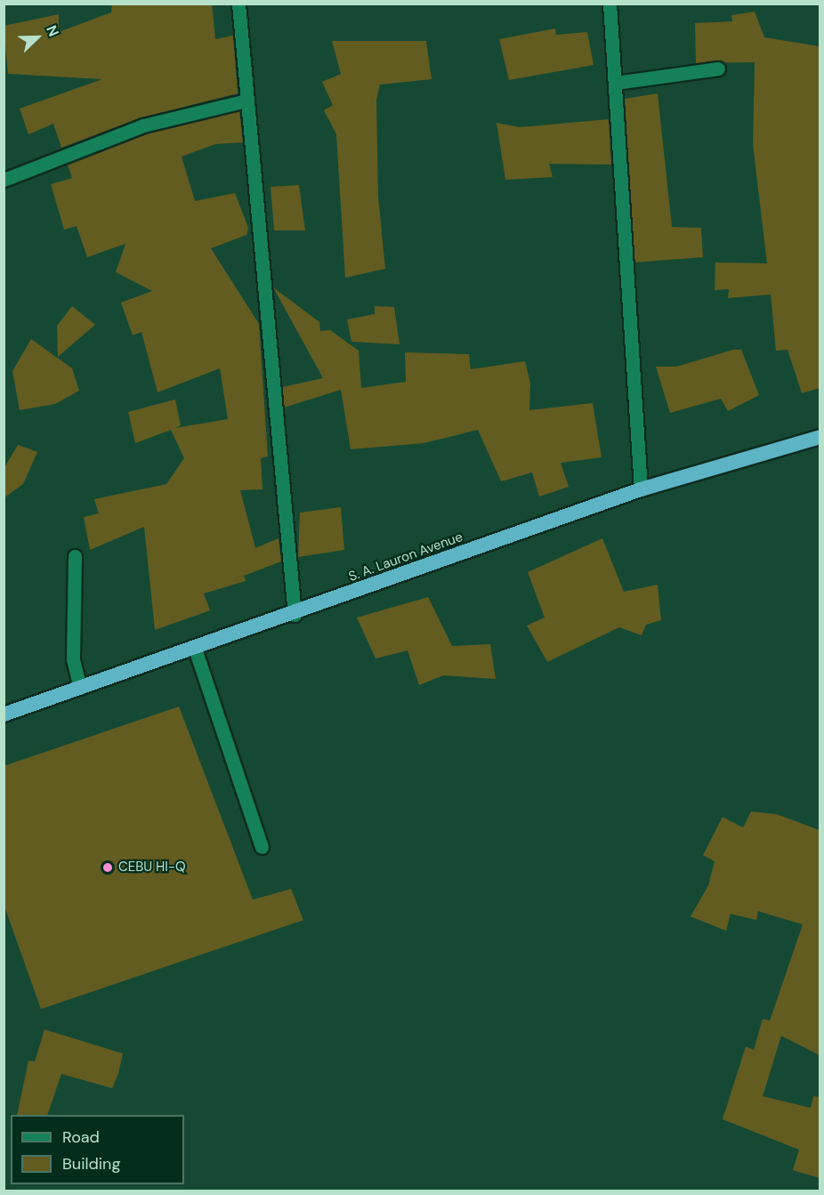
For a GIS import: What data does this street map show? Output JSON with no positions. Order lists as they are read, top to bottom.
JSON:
{
  "streets": {
    "highway": ["S. A. Lauron Avenue"]
  },
  "places": ["CEBU HI-Q"],
  "legend": ["Road", "Building"],
  "north": "top right"
}
